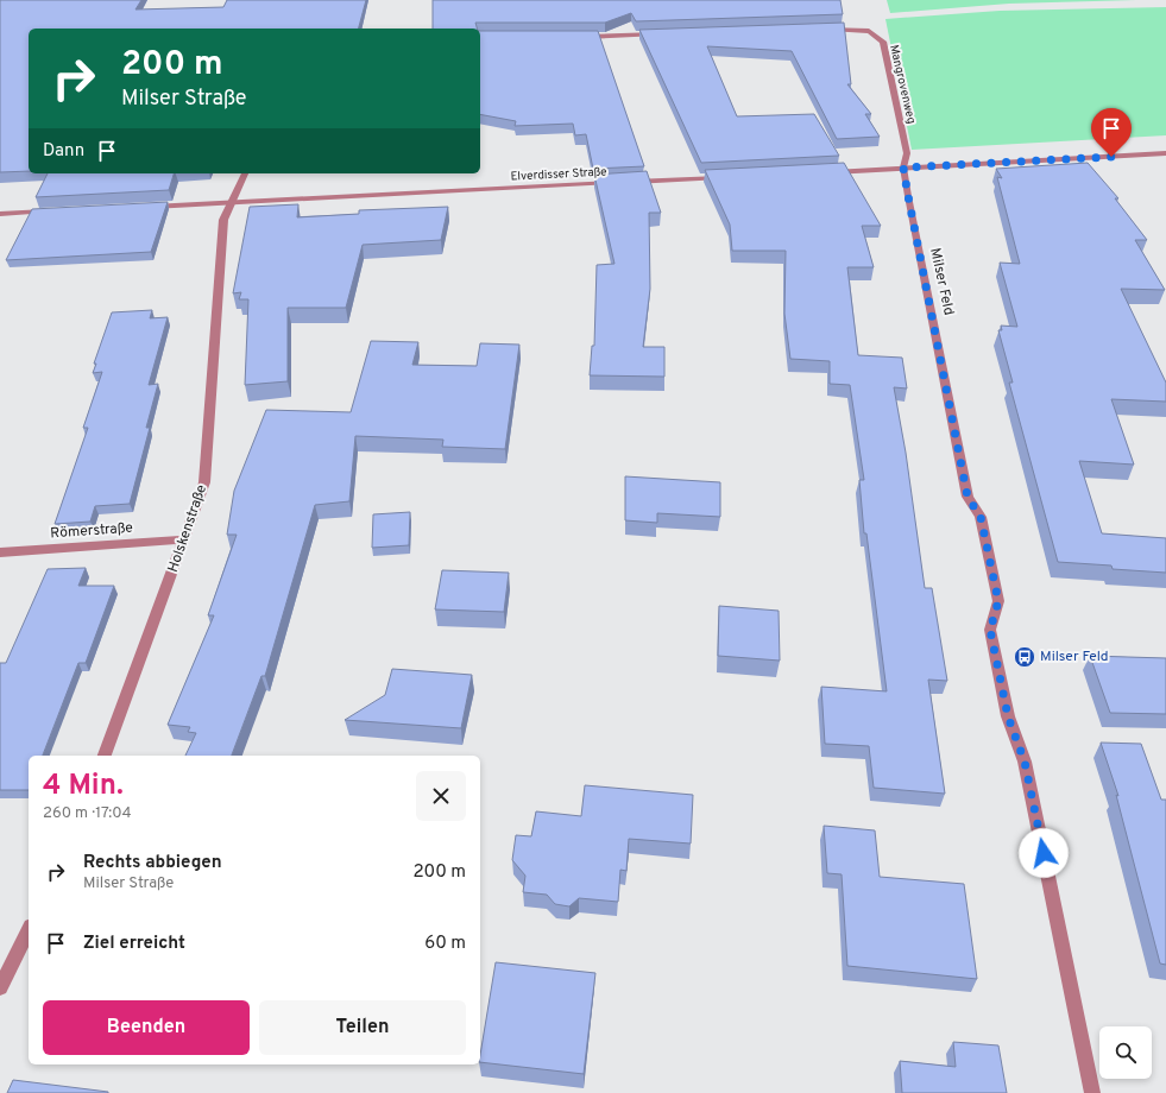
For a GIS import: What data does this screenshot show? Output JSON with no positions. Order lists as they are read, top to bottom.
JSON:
{
  "streets": {
    "street": [
      "Mangrovenweg",
      "Elverdisser Straße",
      "Milser Feld",
      "Holskenstraße",
      "Römerstraße"
    ]
  },
  "crossings": [
    ["Mangrovenweg", "Milser Feld"],
    ["Elverdisser Straße", "Holskenstraße"],
    ["Holskenstraße", "Römerstraße"]
  ],
  "places": {
    "bus stop": ["Milser Feld"]
  },
  "page": {
    "turn": ["200 m", "Milser Straße"],
    "then": "Dann",
    "heading": ["4 Min.", "260 m · 17:04"],
    "list": [
      {
        "name": "Rechts abbiegen",
        "note": "Milser Straße",
        "value": "200 m"
      },
      {
        "name": "Ziel erreicht",
        "value": "60 m"
      }
    ],
    "buttons": ["Beenden", "Teilen"]
  }
}
